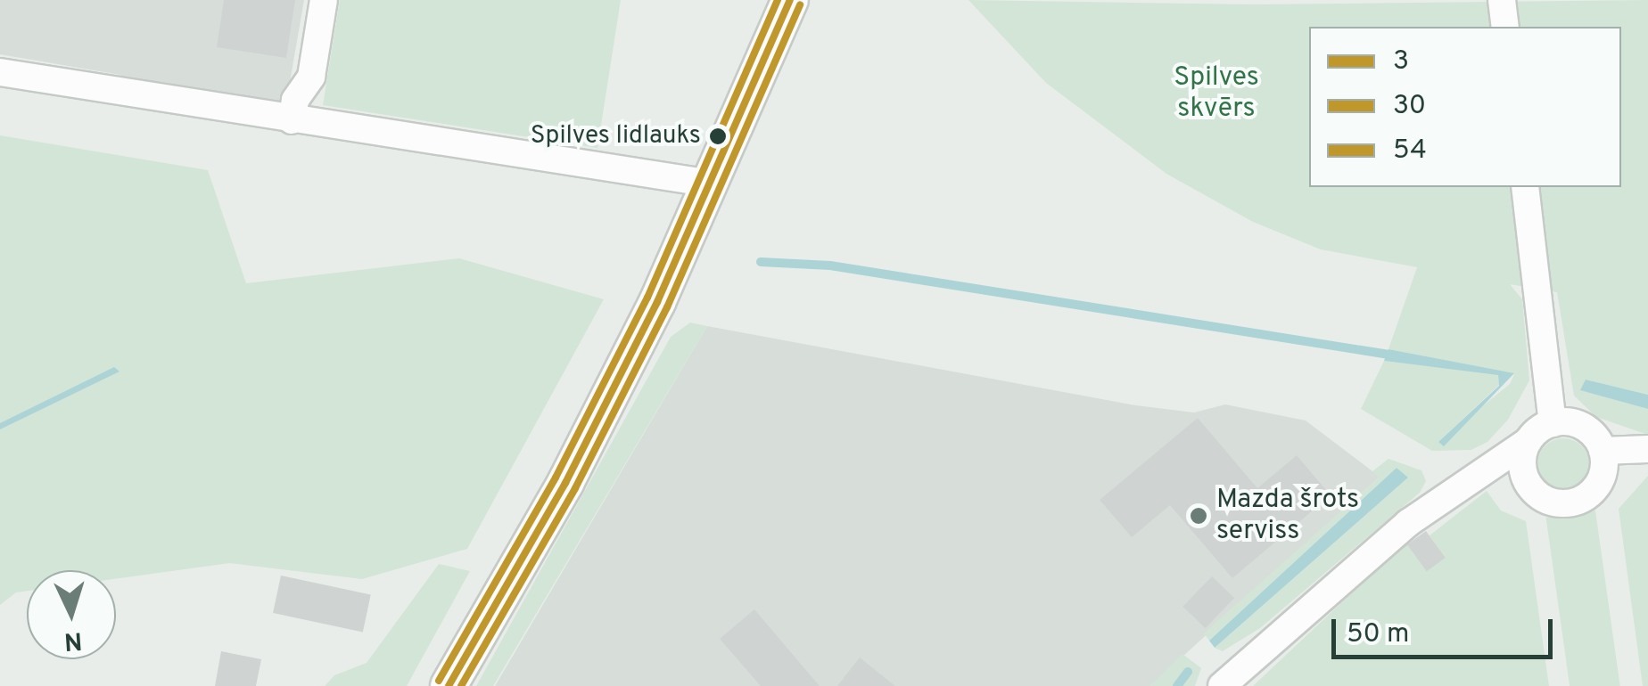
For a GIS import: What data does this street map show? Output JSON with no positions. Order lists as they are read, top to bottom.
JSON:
{
  "parks": ["Spilves skvērs"],
  "places": ["Spilves lidlauks", "Mazda šrots serviss"],
  "lines": ["transit line 3", "transit line 54", "transit line 30"],
  "legend": ["3", "30", "54"],
  "scale_bar": "50 m",
  "north": "bottom"
}
